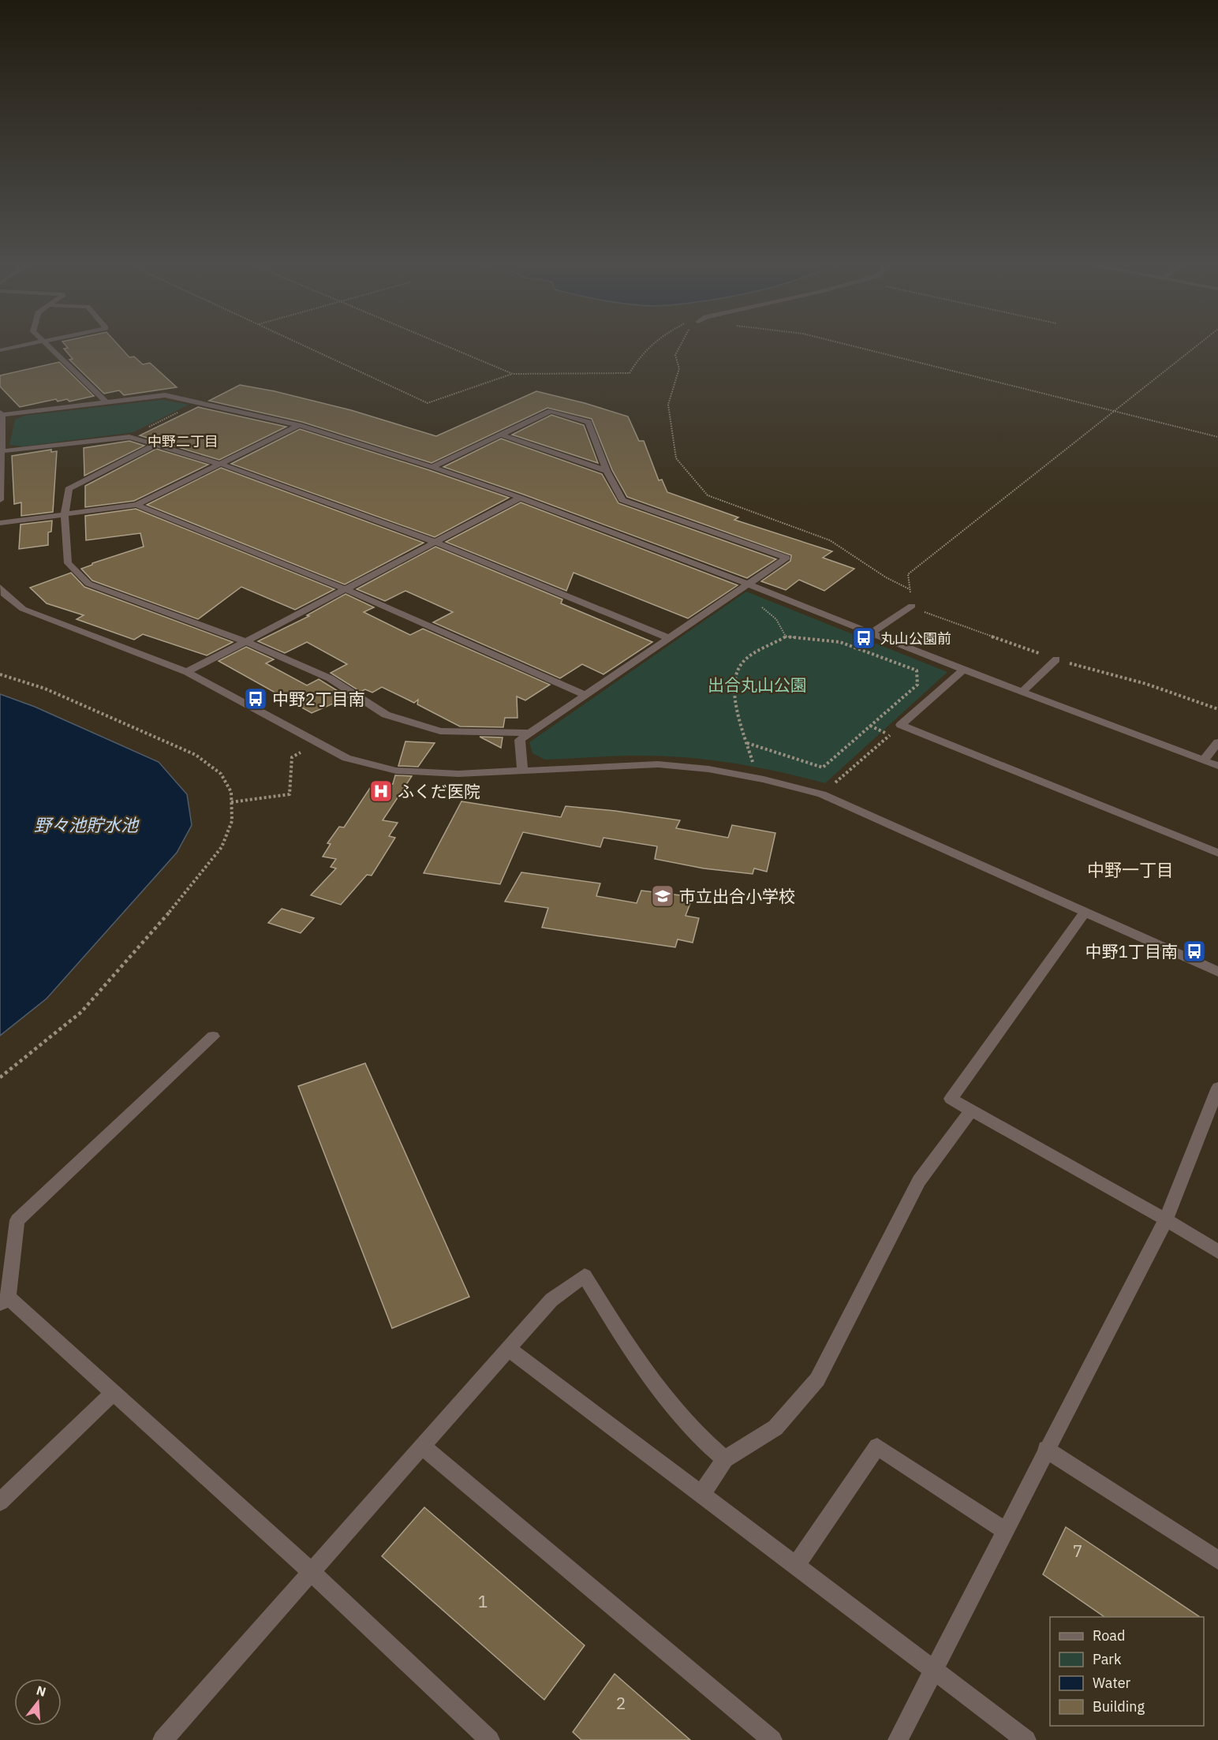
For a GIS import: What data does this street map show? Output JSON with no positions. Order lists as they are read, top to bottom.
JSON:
{
  "districts": ["中野二丁目", "中野一丁目"],
  "water": ["野々池貯水池"],
  "parks": ["出合丸山公園"],
  "places": {
    "bus stop": ["丸山公園前", "中野2丁目南", "中野1丁目南"],
    "hospital": ["ふくだ医院"],
    "school or university": ["市立出合小学校"]
  },
  "house_numbers": ["7", "1", "2"],
  "legend": [
    "Road",
    "Park",
    "Water",
    "Building"
  ],
  "north": "top"
}
